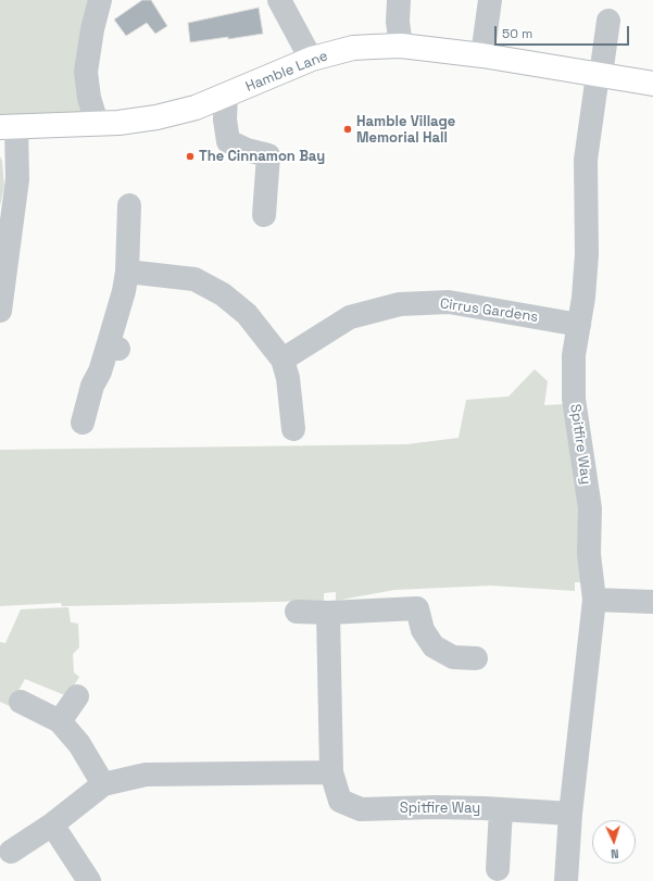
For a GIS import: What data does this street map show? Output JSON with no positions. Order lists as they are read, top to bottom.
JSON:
{
  "streets": {
    "main road": ["Hamble Lane"],
    "street": ["Cirrus Gardens", "Spitfire Way"]
  },
  "crossings": [
    ["Hamble Lane", "Spitfire Way"],
    ["Cirrus Gardens", "Spitfire Way"]
  ],
  "places": ["Hamble Village Memorial Hall", "The Cinnamon Bay"],
  "scale_bar": "50 m",
  "north": "bottom"
}
